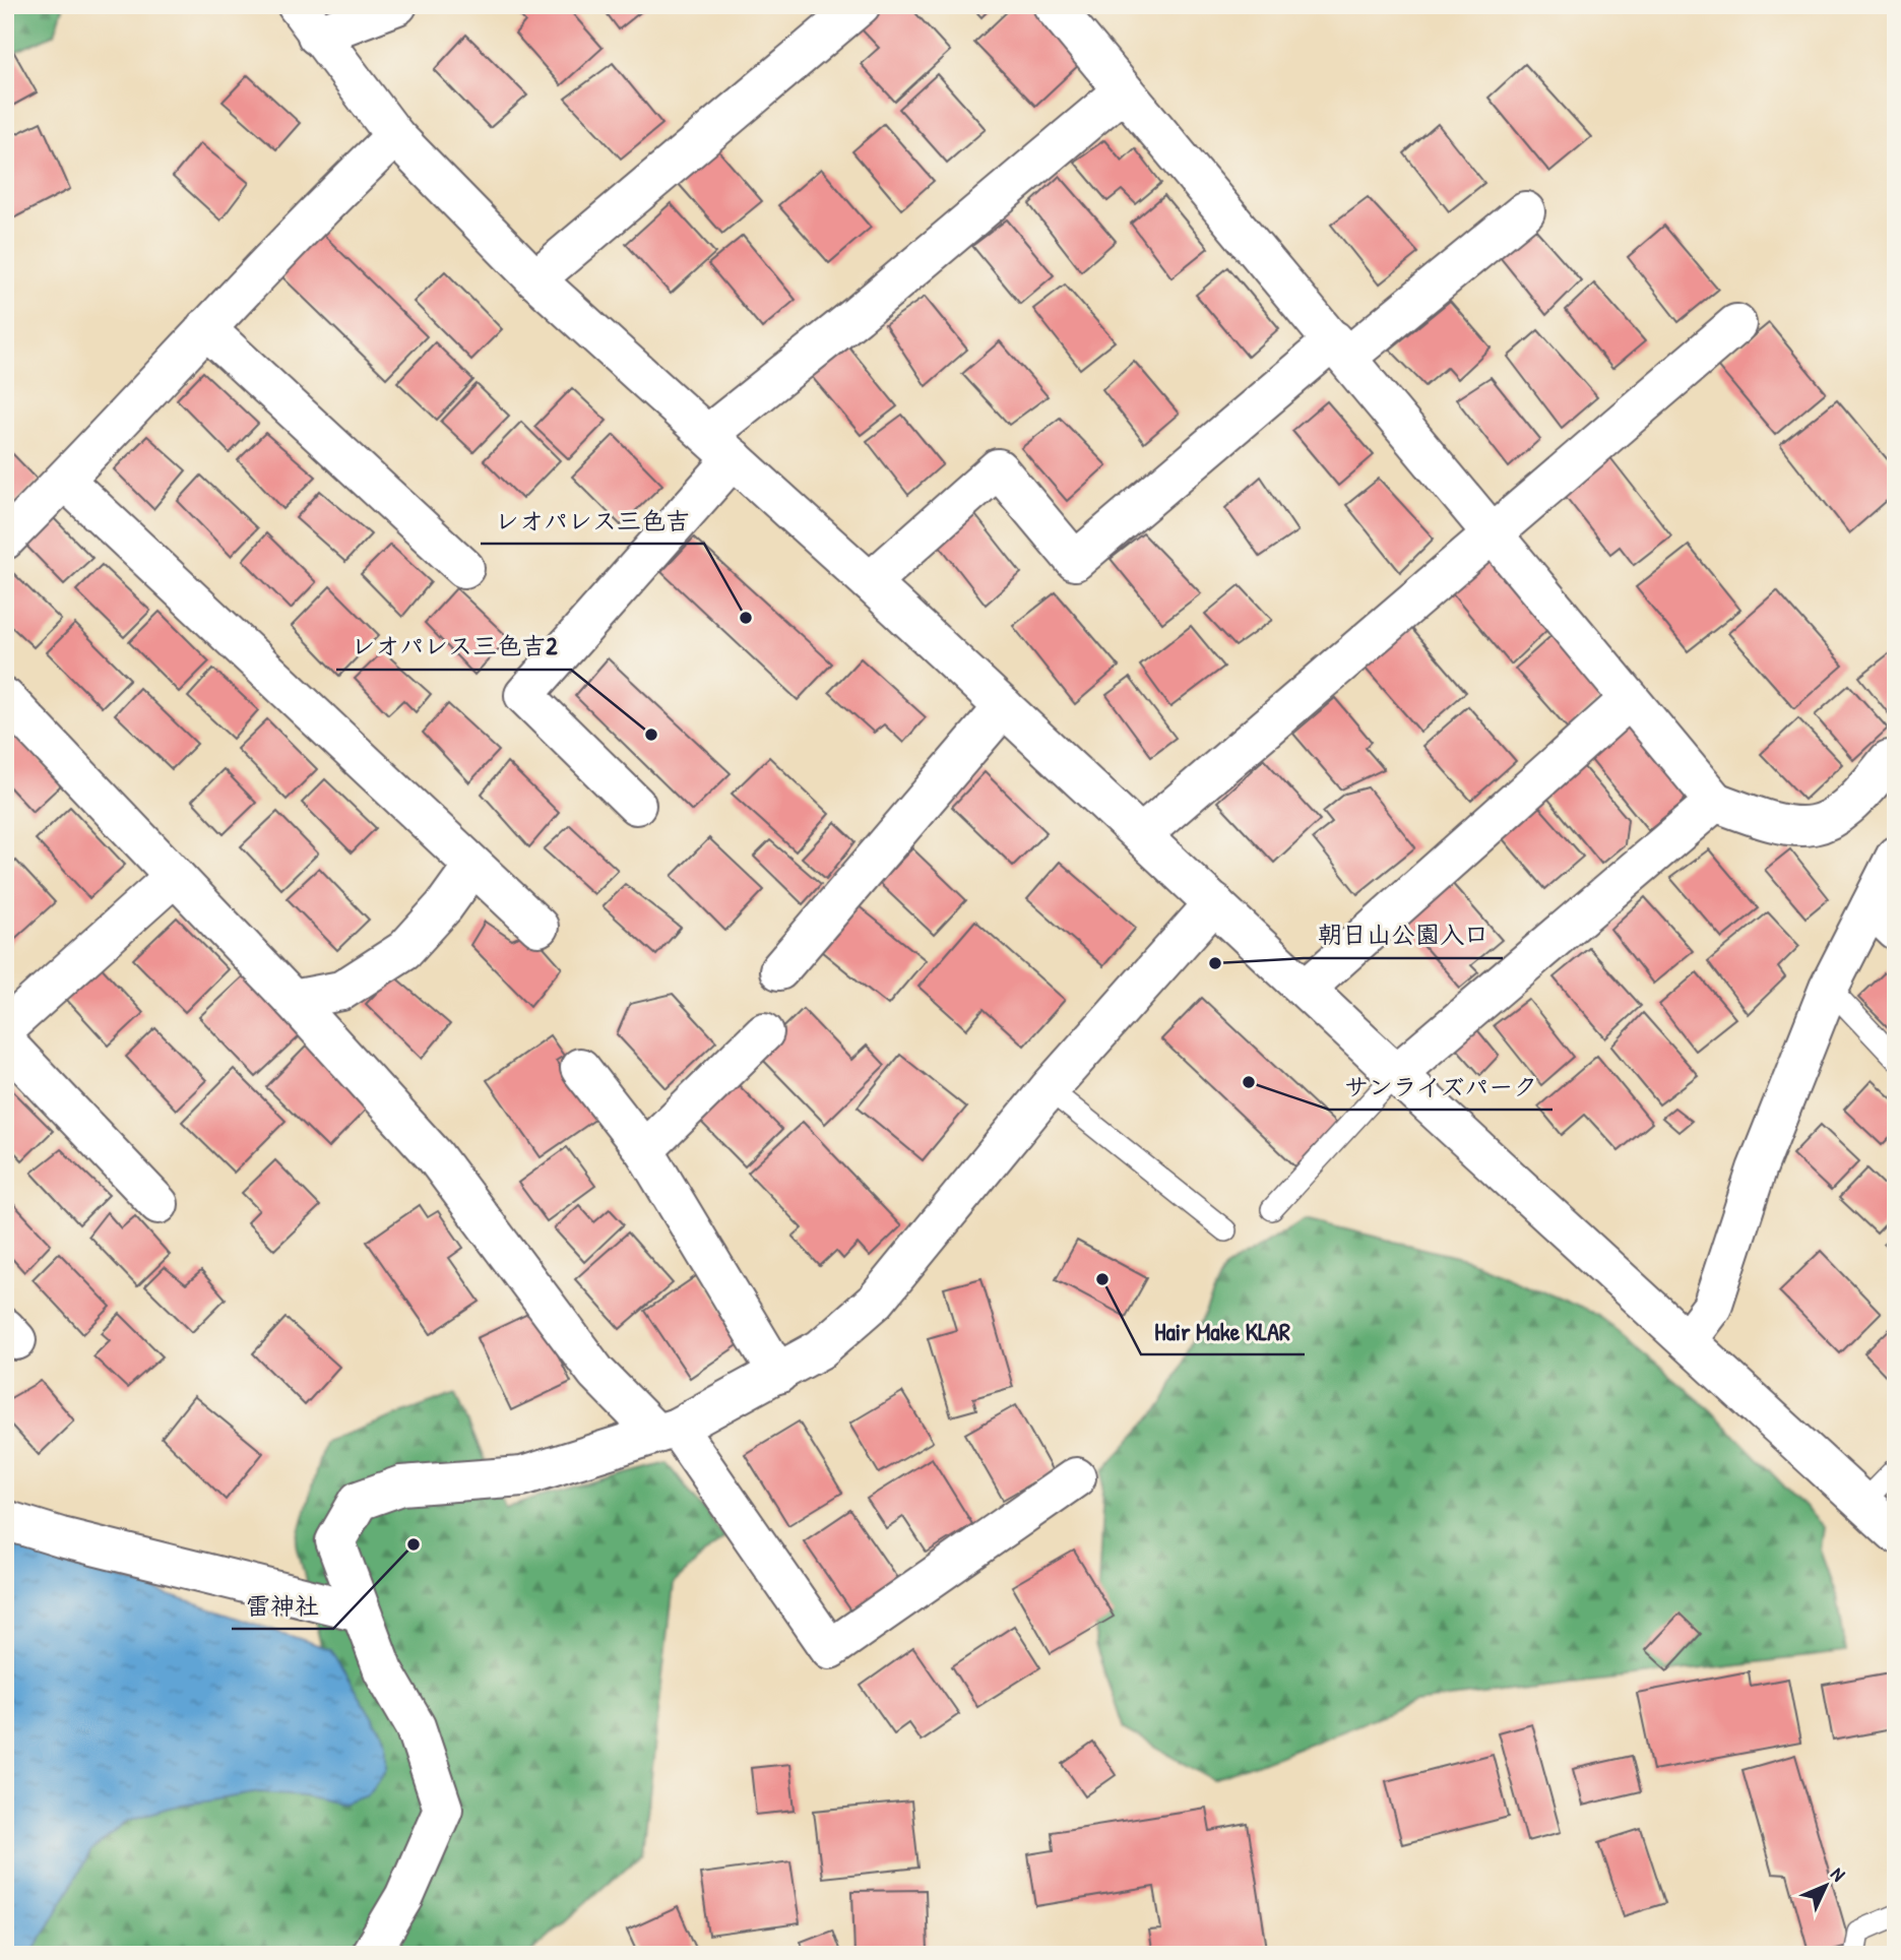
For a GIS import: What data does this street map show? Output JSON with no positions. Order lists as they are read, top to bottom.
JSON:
{
  "places": [
    "レオパレス三色吉",
    "レオパレス三色吉2",
    "朝日山公園入口",
    "サンライズパーク",
    "Hair Make KLAR",
    "雷神社"
  ],
  "north": "top right"
}
